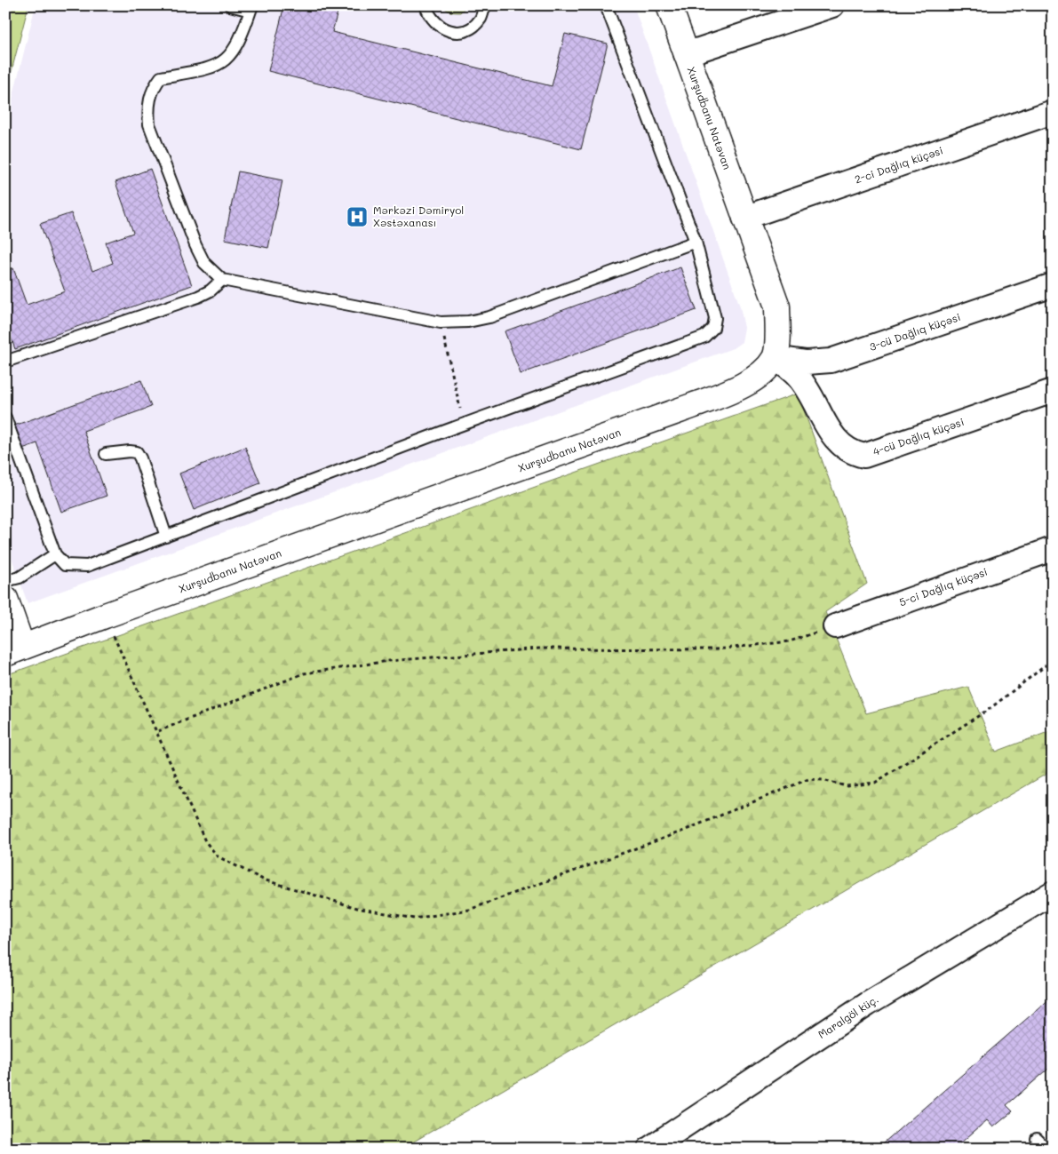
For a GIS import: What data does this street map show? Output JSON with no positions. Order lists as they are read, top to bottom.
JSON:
{
  "streets": {
    "main road": ["Xurşudbanu Natəvan"],
    "street": [
      "2-ci Dağlıq küçəsi",
      "3-cü Dağlıq küçəsi",
      "4-cü Dağlıq küçəsi",
      "5-ci Dağlıq küçəsi",
      "Maralgöl küç."
    ]
  },
  "crossings": [
    ["Xurşudbanu Natəvan", "2-ci Dağlıq küçəsi"],
    ["Xurşudbanu Natəvan", "3-cü Dağlıq küçəsi"],
    ["Xurşudbanu Natəvan", "4-cü Dağlıq küçəsi"],
    ["3-cü Dağlıq küçəsi", "4-cü Dağlıq küçəsi"]
  ],
  "places": {
    "hospital": ["Mərkəzi Dəmiryol Xəstəxanası"]
  }
}
